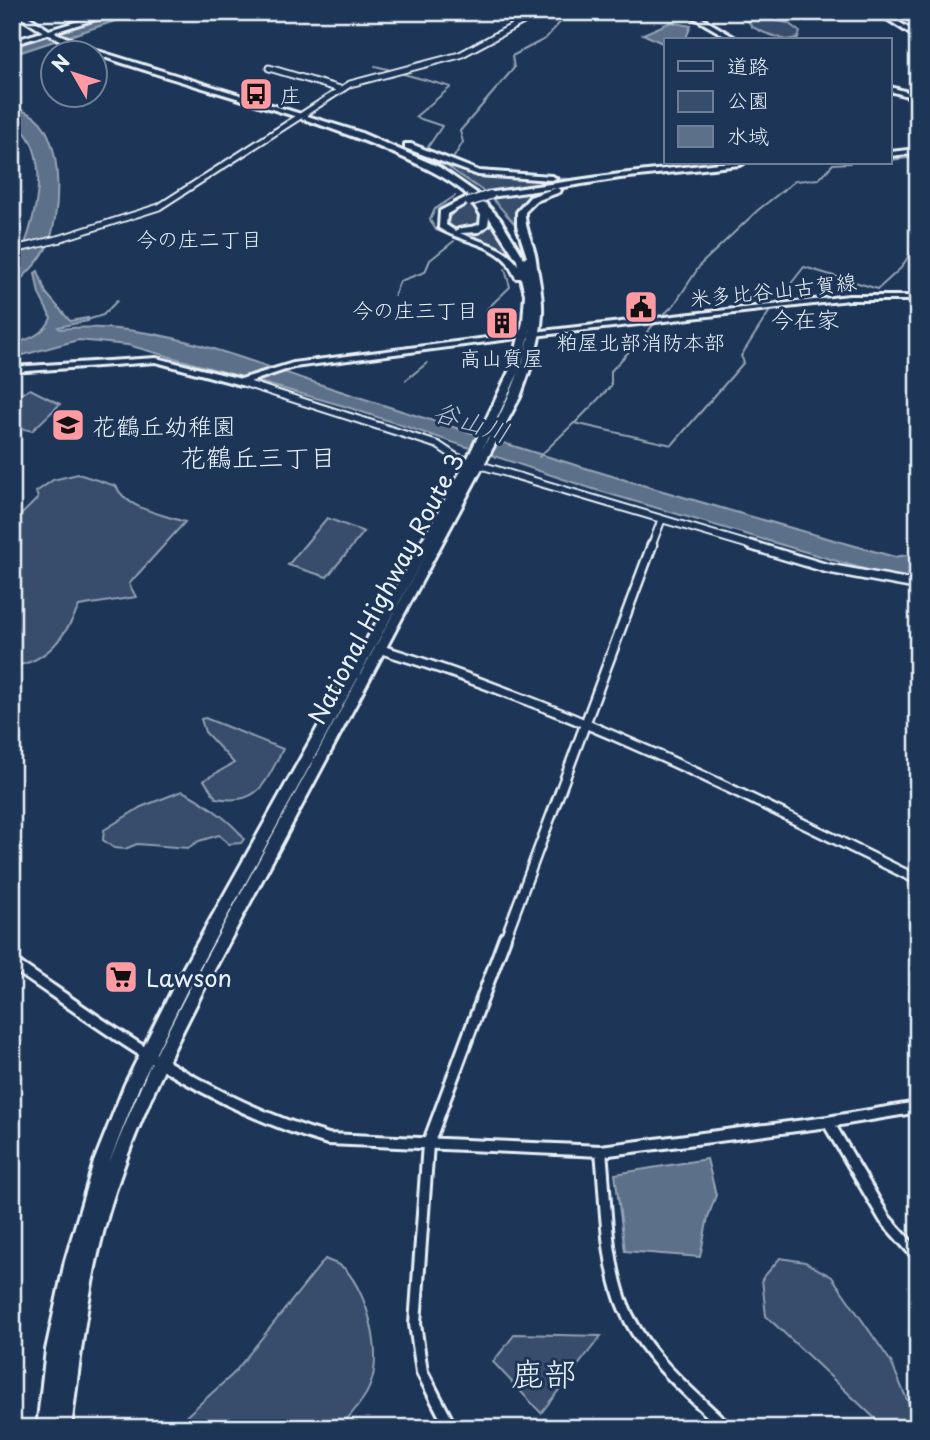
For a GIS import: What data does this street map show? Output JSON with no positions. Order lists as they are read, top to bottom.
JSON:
{
  "streets": {
    "highway": ["National Highway Route 3"],
    "main road": ["米多比谷山古賀線"]
  },
  "crossings": [
    ["米多比谷山古賀線", "National Highway Route 3"]
  ],
  "districts": [
    "今の庄二丁目",
    "今の庄三丁目",
    "今在家",
    "花鶴丘三丁目",
    "鹿部"
  ],
  "water": ["谷山川"],
  "places": {
    "bus stop": ["庄"],
    "public building": ["粕屋北部消防本部"],
    "building": ["高山質屋"],
    "school or university": ["花鶴丘幼稚園"],
    "supermarket": ["Lawson"]
  },
  "legend": ["道路", "公園", "水域"],
  "north": "top left"
}
